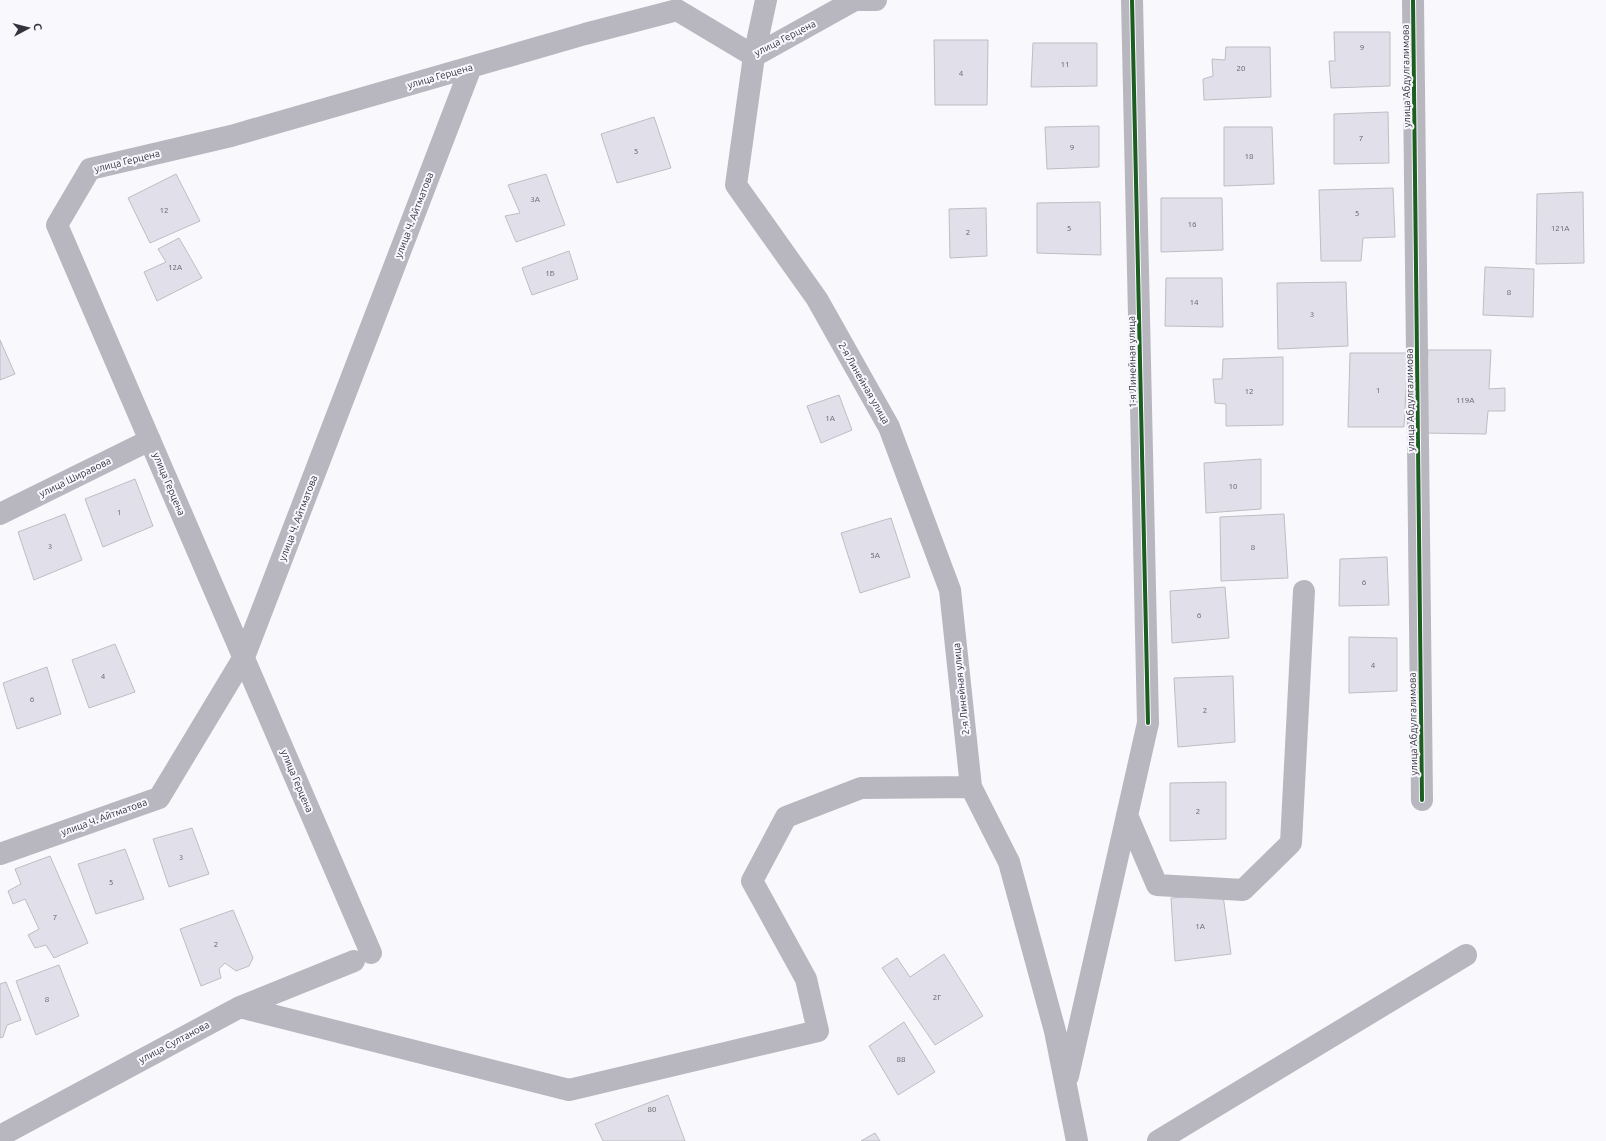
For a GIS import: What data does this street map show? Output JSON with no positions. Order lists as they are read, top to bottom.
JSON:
{
  "streets": {
    "street": [
      "улица Герцена",
      "улица Абдулгалимова",
      "улица Ч. Айтматова",
      "1-я Линейная улица",
      "2-я Линейная улица",
      "улица Ширавова",
      "улица Султанова"
    ]
  },
  "crossings": [
    ["улица Герцена", "улица Ч. Айтматова"],
    ["улица Герцена", "2-я Линейная улица"],
    ["улица Герцена", "улица Ширавова"],
    ["улица Герцена", "улица Султанова"]
  ],
  "house_numbers": [
    "9",
    "11",
    "20",
    "4",
    "7",
    "9",
    "5",
    "18",
    "3А",
    "12",
    "5",
    "16",
    "5",
    "121А",
    "2",
    "12А",
    "1Б",
    "8",
    "14",
    "3",
    "1",
    "12",
    "119А",
    "1А",
    "10",
    "1",
    "3",
    "8",
    "5А",
    "6",
    "6",
    "4",
    "4",
    "6",
    "2",
    "2",
    "3",
    "5",
    "7",
    "1А",
    "2",
    "2Г",
    "8",
    "88",
    "80"
  ],
  "north": "right"
}
